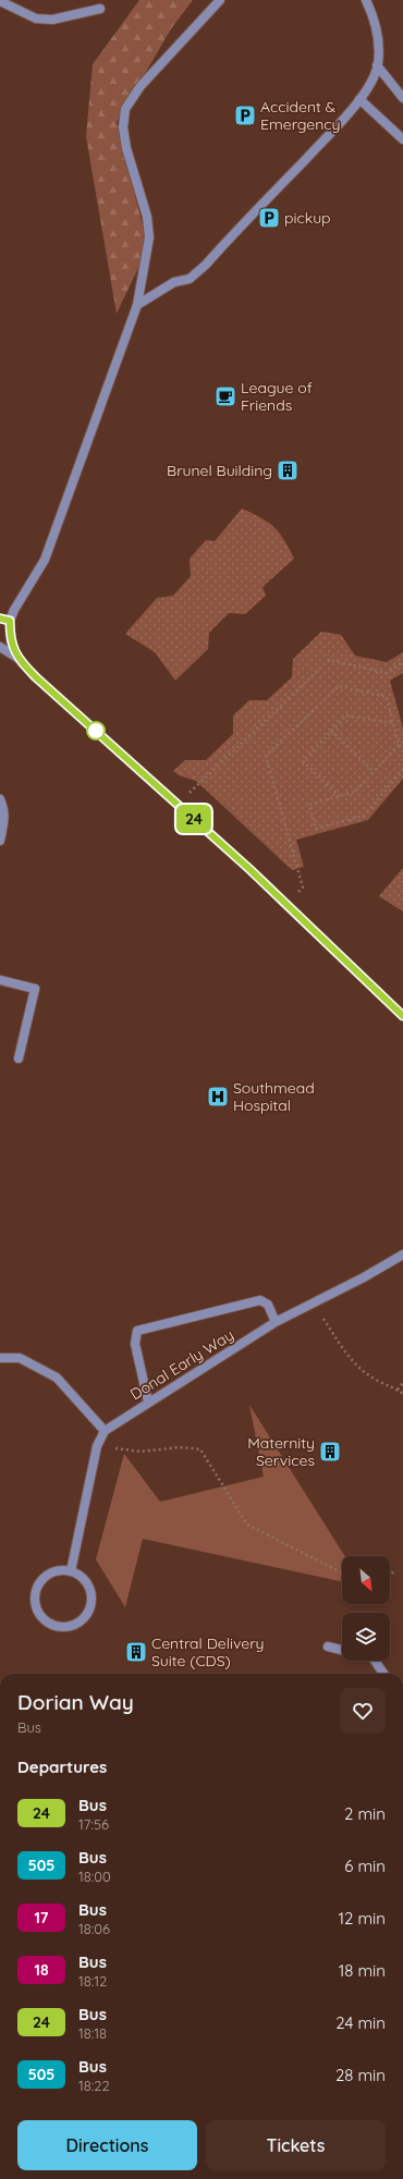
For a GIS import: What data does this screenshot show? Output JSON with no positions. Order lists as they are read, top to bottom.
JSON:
{
  "streets": {
    "street": ["Donal Early Way"]
  },
  "places": {
    "parking": ["Accident & Emergency", "pickup"],
    "cafe": ["League of Friends"],
    "building": ["Brunel Building", "Maternity Services", "Central Delivery Suite (CDS)"],
    "hospital": ["Southmead Hospital"]
  },
  "lines": ["bus line 24"],
  "north": "bottom right",
  "page": {
    "on_map": "24",
    "heading": [
      ["Dorian Way", "Bus"],
      "Departures"
    ],
    "list": [
      {
        "mark": "24",
        "name": "Bus",
        "note": "17:56",
        "value": "2 min"
      },
      {
        "mark": "505",
        "name": "Bus",
        "note": "18:00",
        "value": "6 min"
      },
      {
        "mark": "17",
        "name": "Bus",
        "note": "18:06",
        "value": "12 min"
      },
      {
        "mark": "18",
        "name": "Bus",
        "note": "18:12",
        "value": "18 min"
      },
      {
        "mark": "24",
        "name": "Bus",
        "note": "18:18",
        "value": "24 min"
      },
      {
        "mark": "505",
        "name": "Bus",
        "note": "18:22",
        "value": "28 min"
      }
    ],
    "buttons": ["Directions", "Tickets"]
  }
}
